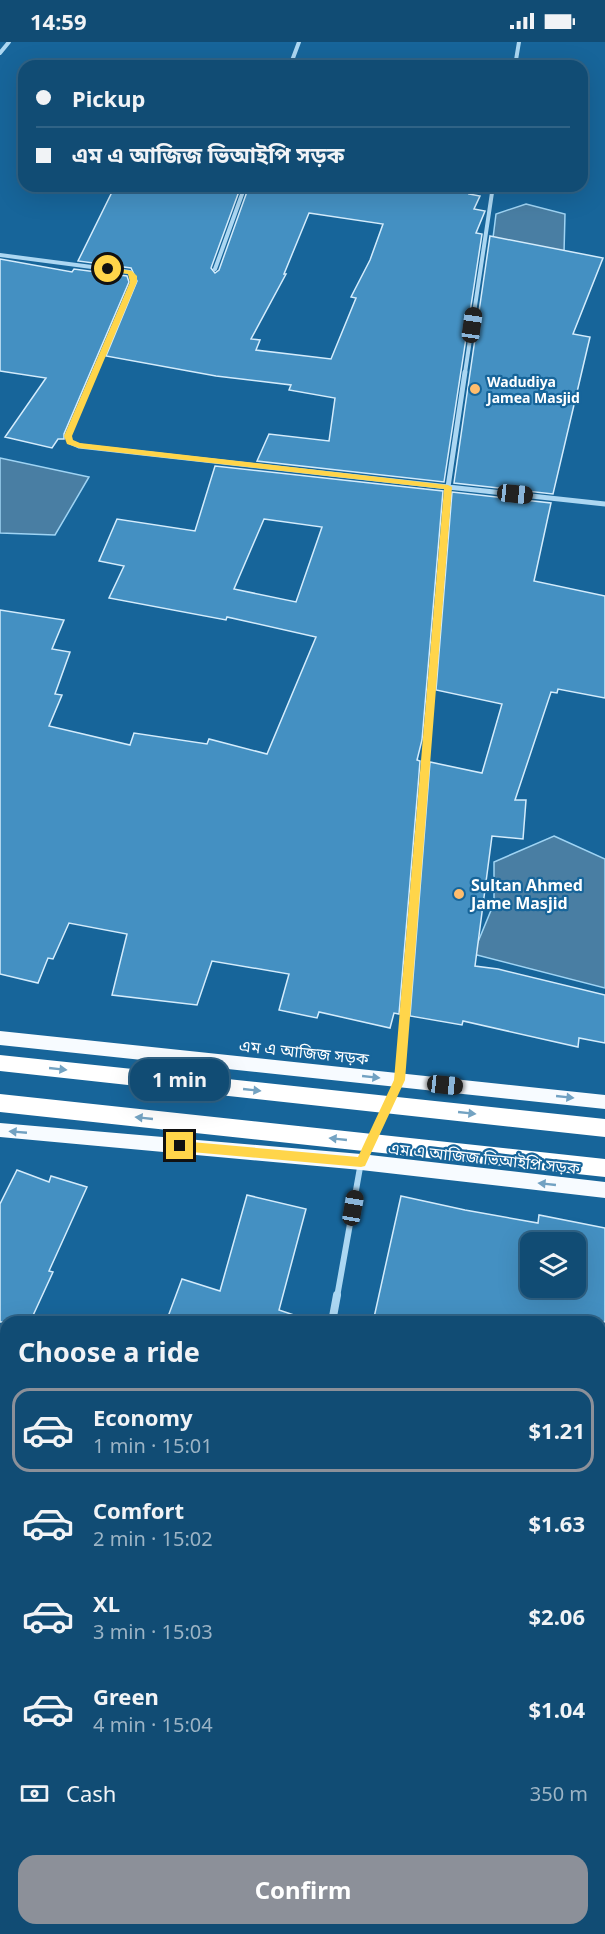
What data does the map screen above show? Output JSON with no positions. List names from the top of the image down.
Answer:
{
  "streets": {
    "main road": ["এম এ আজিজ সড়ক", "এম এ আজিজ ভিআইপি সড়ক"]
  },
  "one_way": ["এম এ আজিজ সড়ক", "এম এ আজিজ ভিআইপি সড়ক"],
  "places": ["Wadudiya Jamea Masjid", "Sultan Ahmed Jame Masjid"],
  "page": {
    "status": "14:59",
    "banner": ["Pickup", "এম এ আজিজ ভিআইপি সড়ক"],
    "bubble": "1 min",
    "heading": "Choose a ride",
    "list": [
      {
        "name": "Economy",
        "note": "1 min · 15:01",
        "value": "$1.21"
      },
      {
        "name": "Comfort",
        "note": "2 min · 15:02",
        "value": "$1.63"
      },
      {
        "name": "XL",
        "note": "3 min · 15:03",
        "value": "$2.06"
      },
      {
        "name": "Green",
        "note": "4 min · 15:04",
        "value": "$1.04"
      }
    ],
    "pay": ["Cash", "350 m"],
    "buttons": "Confirm"
  }
}
